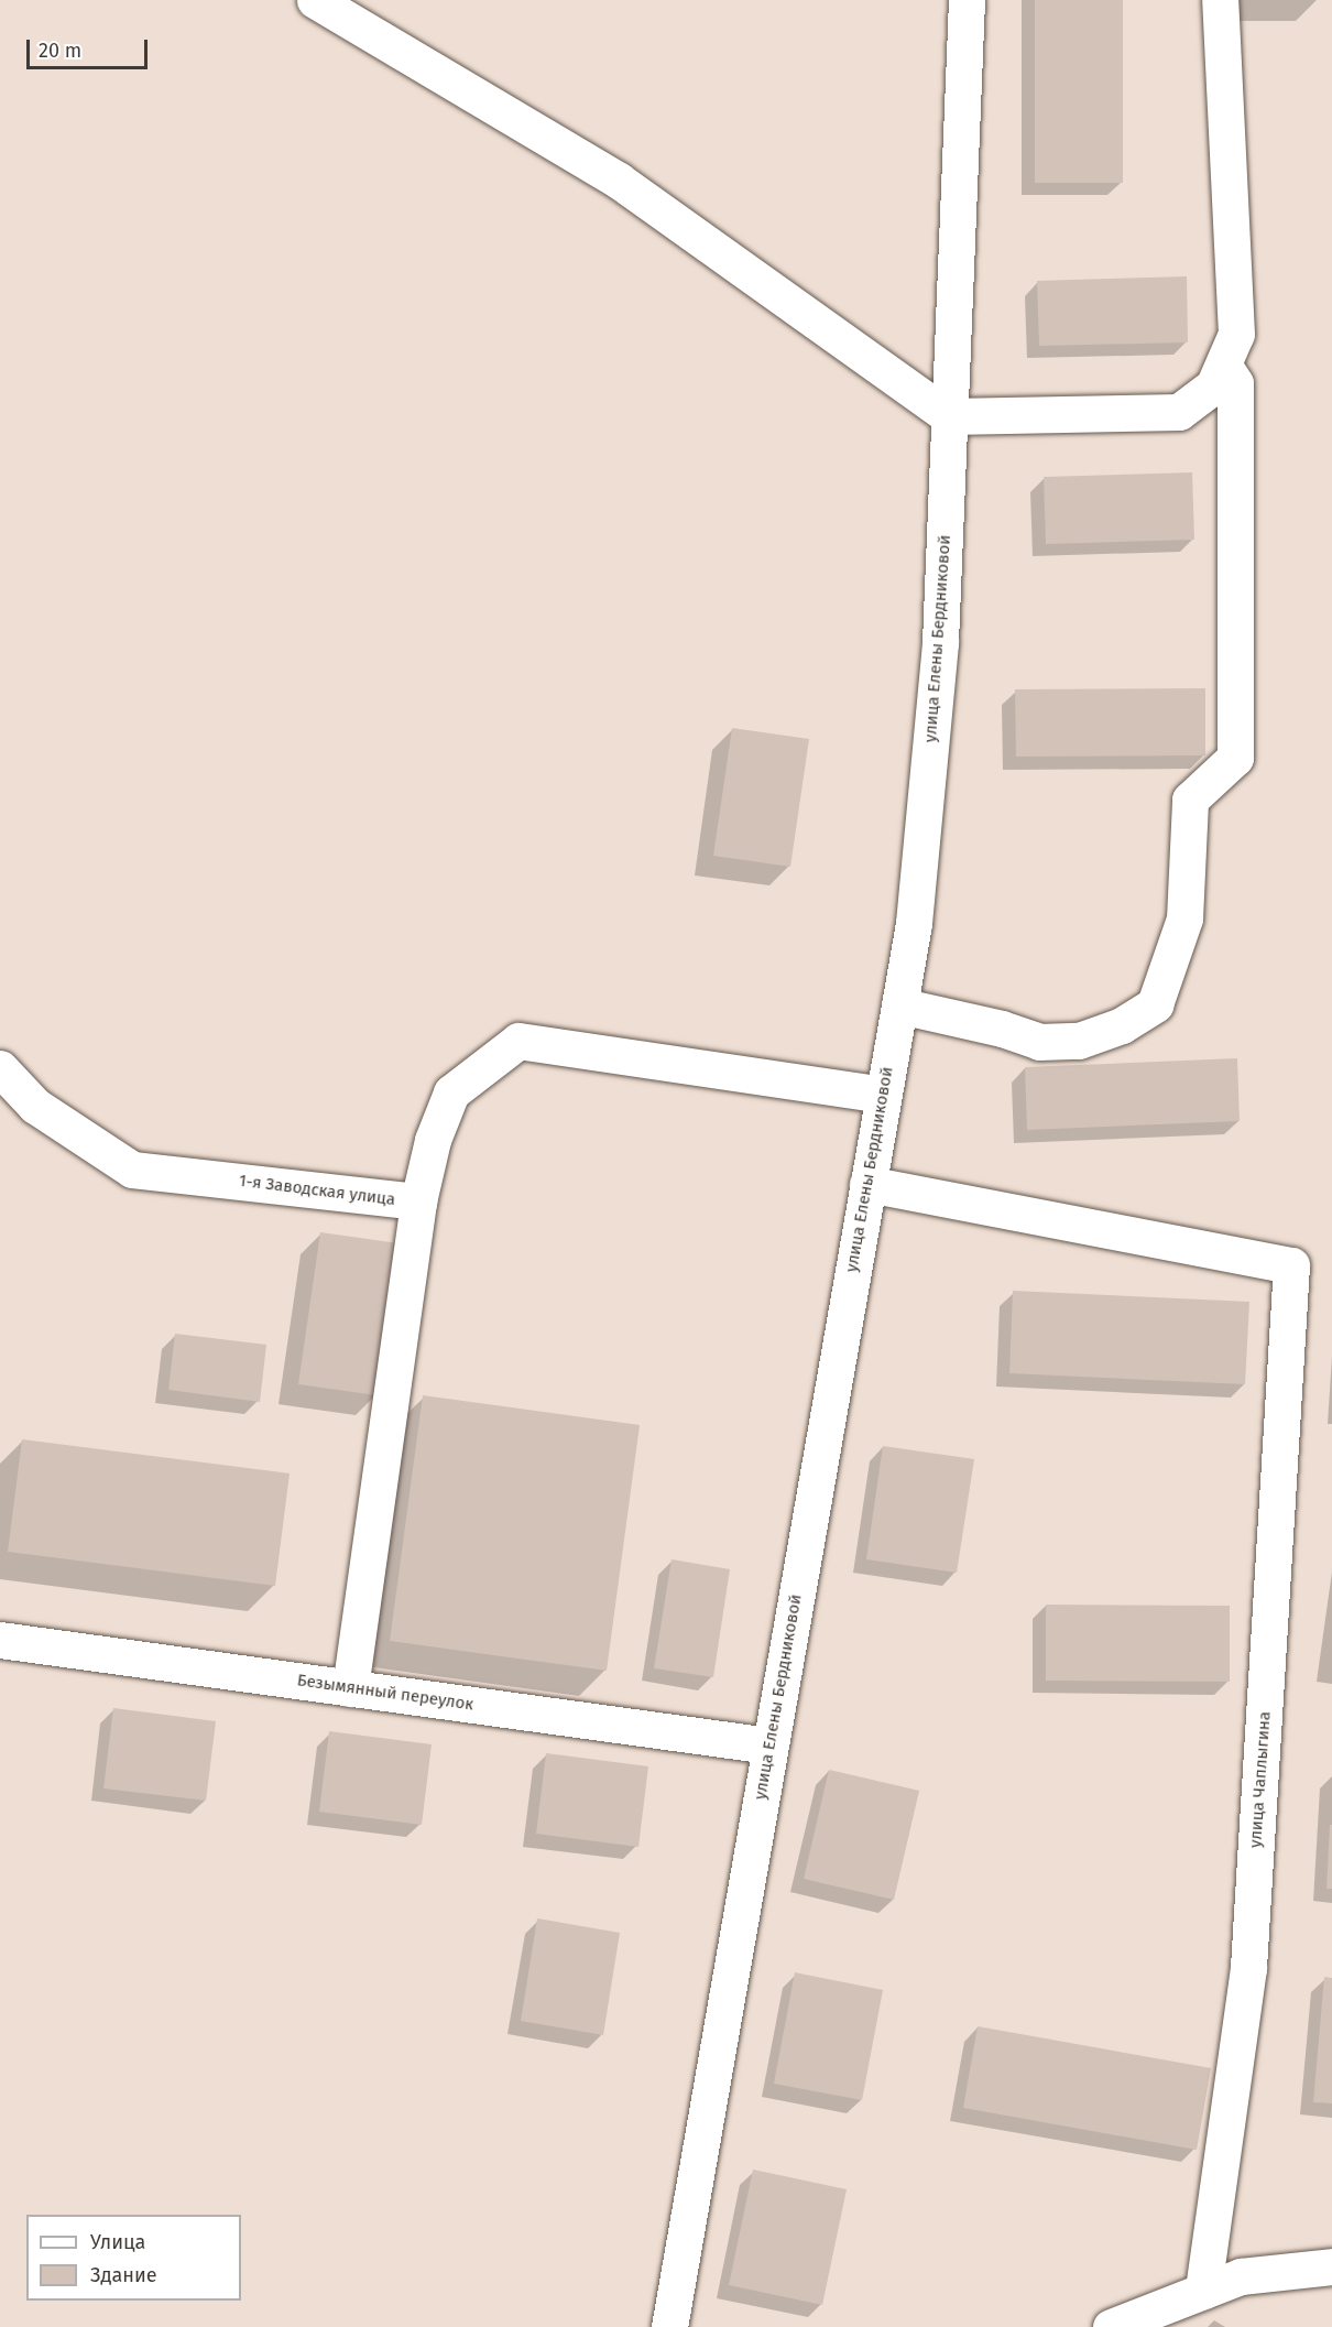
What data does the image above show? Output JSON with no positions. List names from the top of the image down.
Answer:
{
  "streets": {
    "street": [
      "улица Елены Бердниковой",
      "1-я Заводская улица",
      "Безымянный переулок",
      "улица Чаплыгина"
    ]
  },
  "crossings": [
    ["улица Елены Бердниковой", "1-я Заводская улица"],
    ["улица Елены Бердниковой", "Безымянный переулок"],
    ["улица Елены Бердниковой", "улица Чаплыгина"]
  ],
  "legend": ["Улица", "Здание"],
  "scale_bar": "20 m"
}
